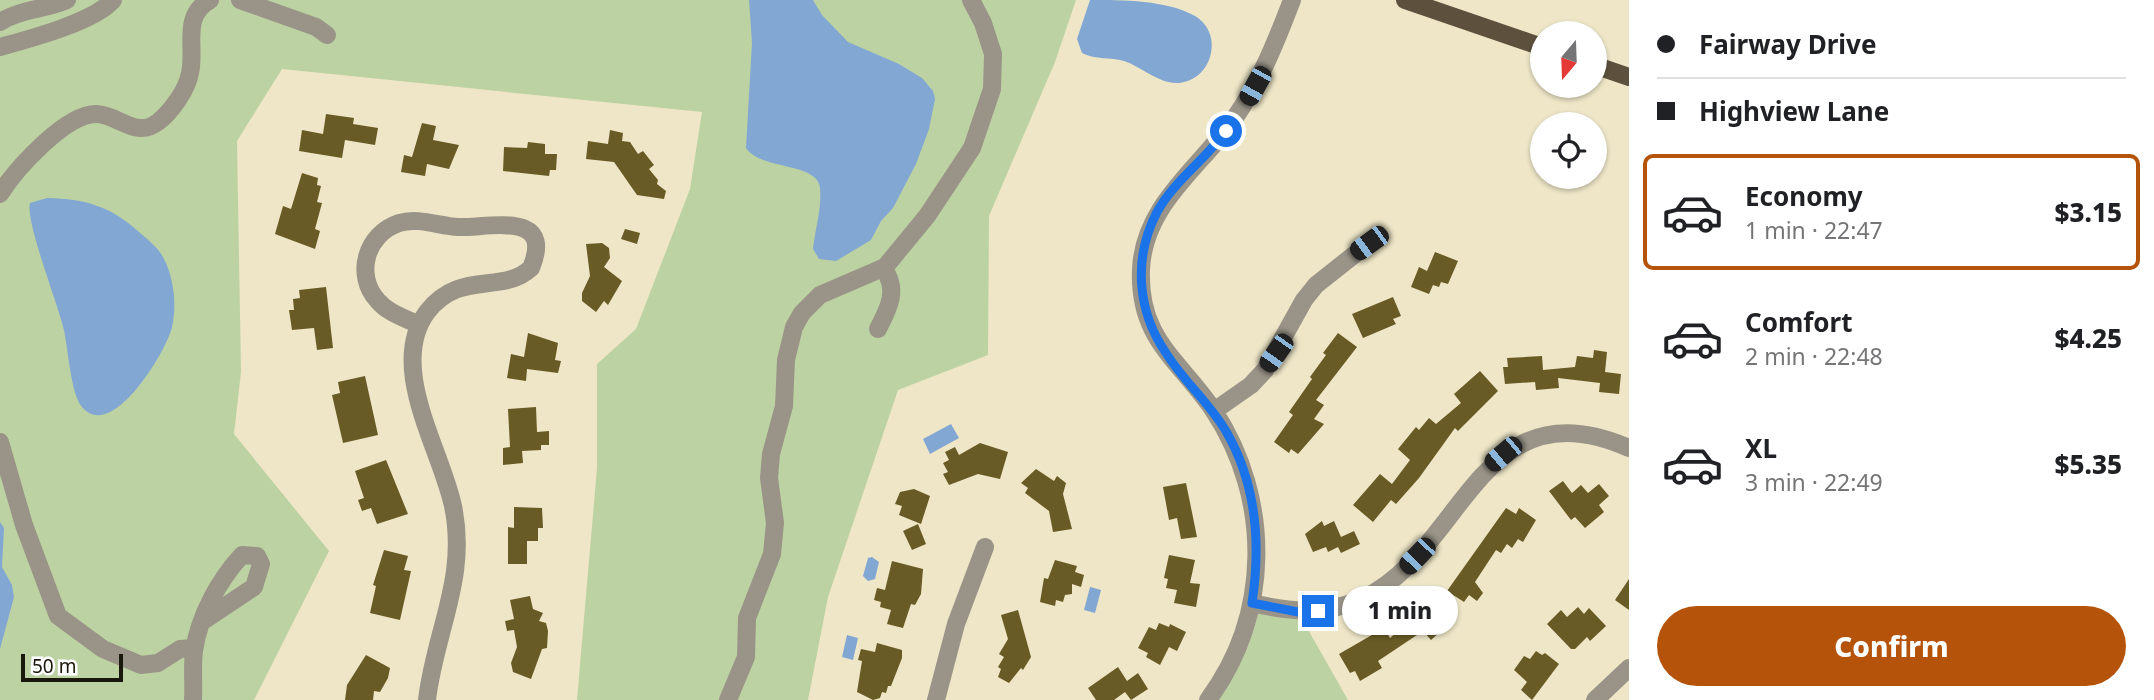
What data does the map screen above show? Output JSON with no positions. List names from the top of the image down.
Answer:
{
  "scale_bar": "50 m",
  "north": "bottom",
  "page": {
    "banner": ["Fairway Drive", "Highview Lane"],
    "list": [
      {
        "name": "Economy",
        "note": "1 min · 22:47",
        "value": "$3.15"
      },
      {
        "name": "Comfort",
        "note": "2 min · 22:48",
        "value": "$4.25"
      },
      {
        "name": "XL",
        "note": "3 min · 22:49",
        "value": "$5.35"
      }
    ],
    "bubble": "1 min",
    "buttons": "Confirm",
    "scale": "50 m"
  }
}
